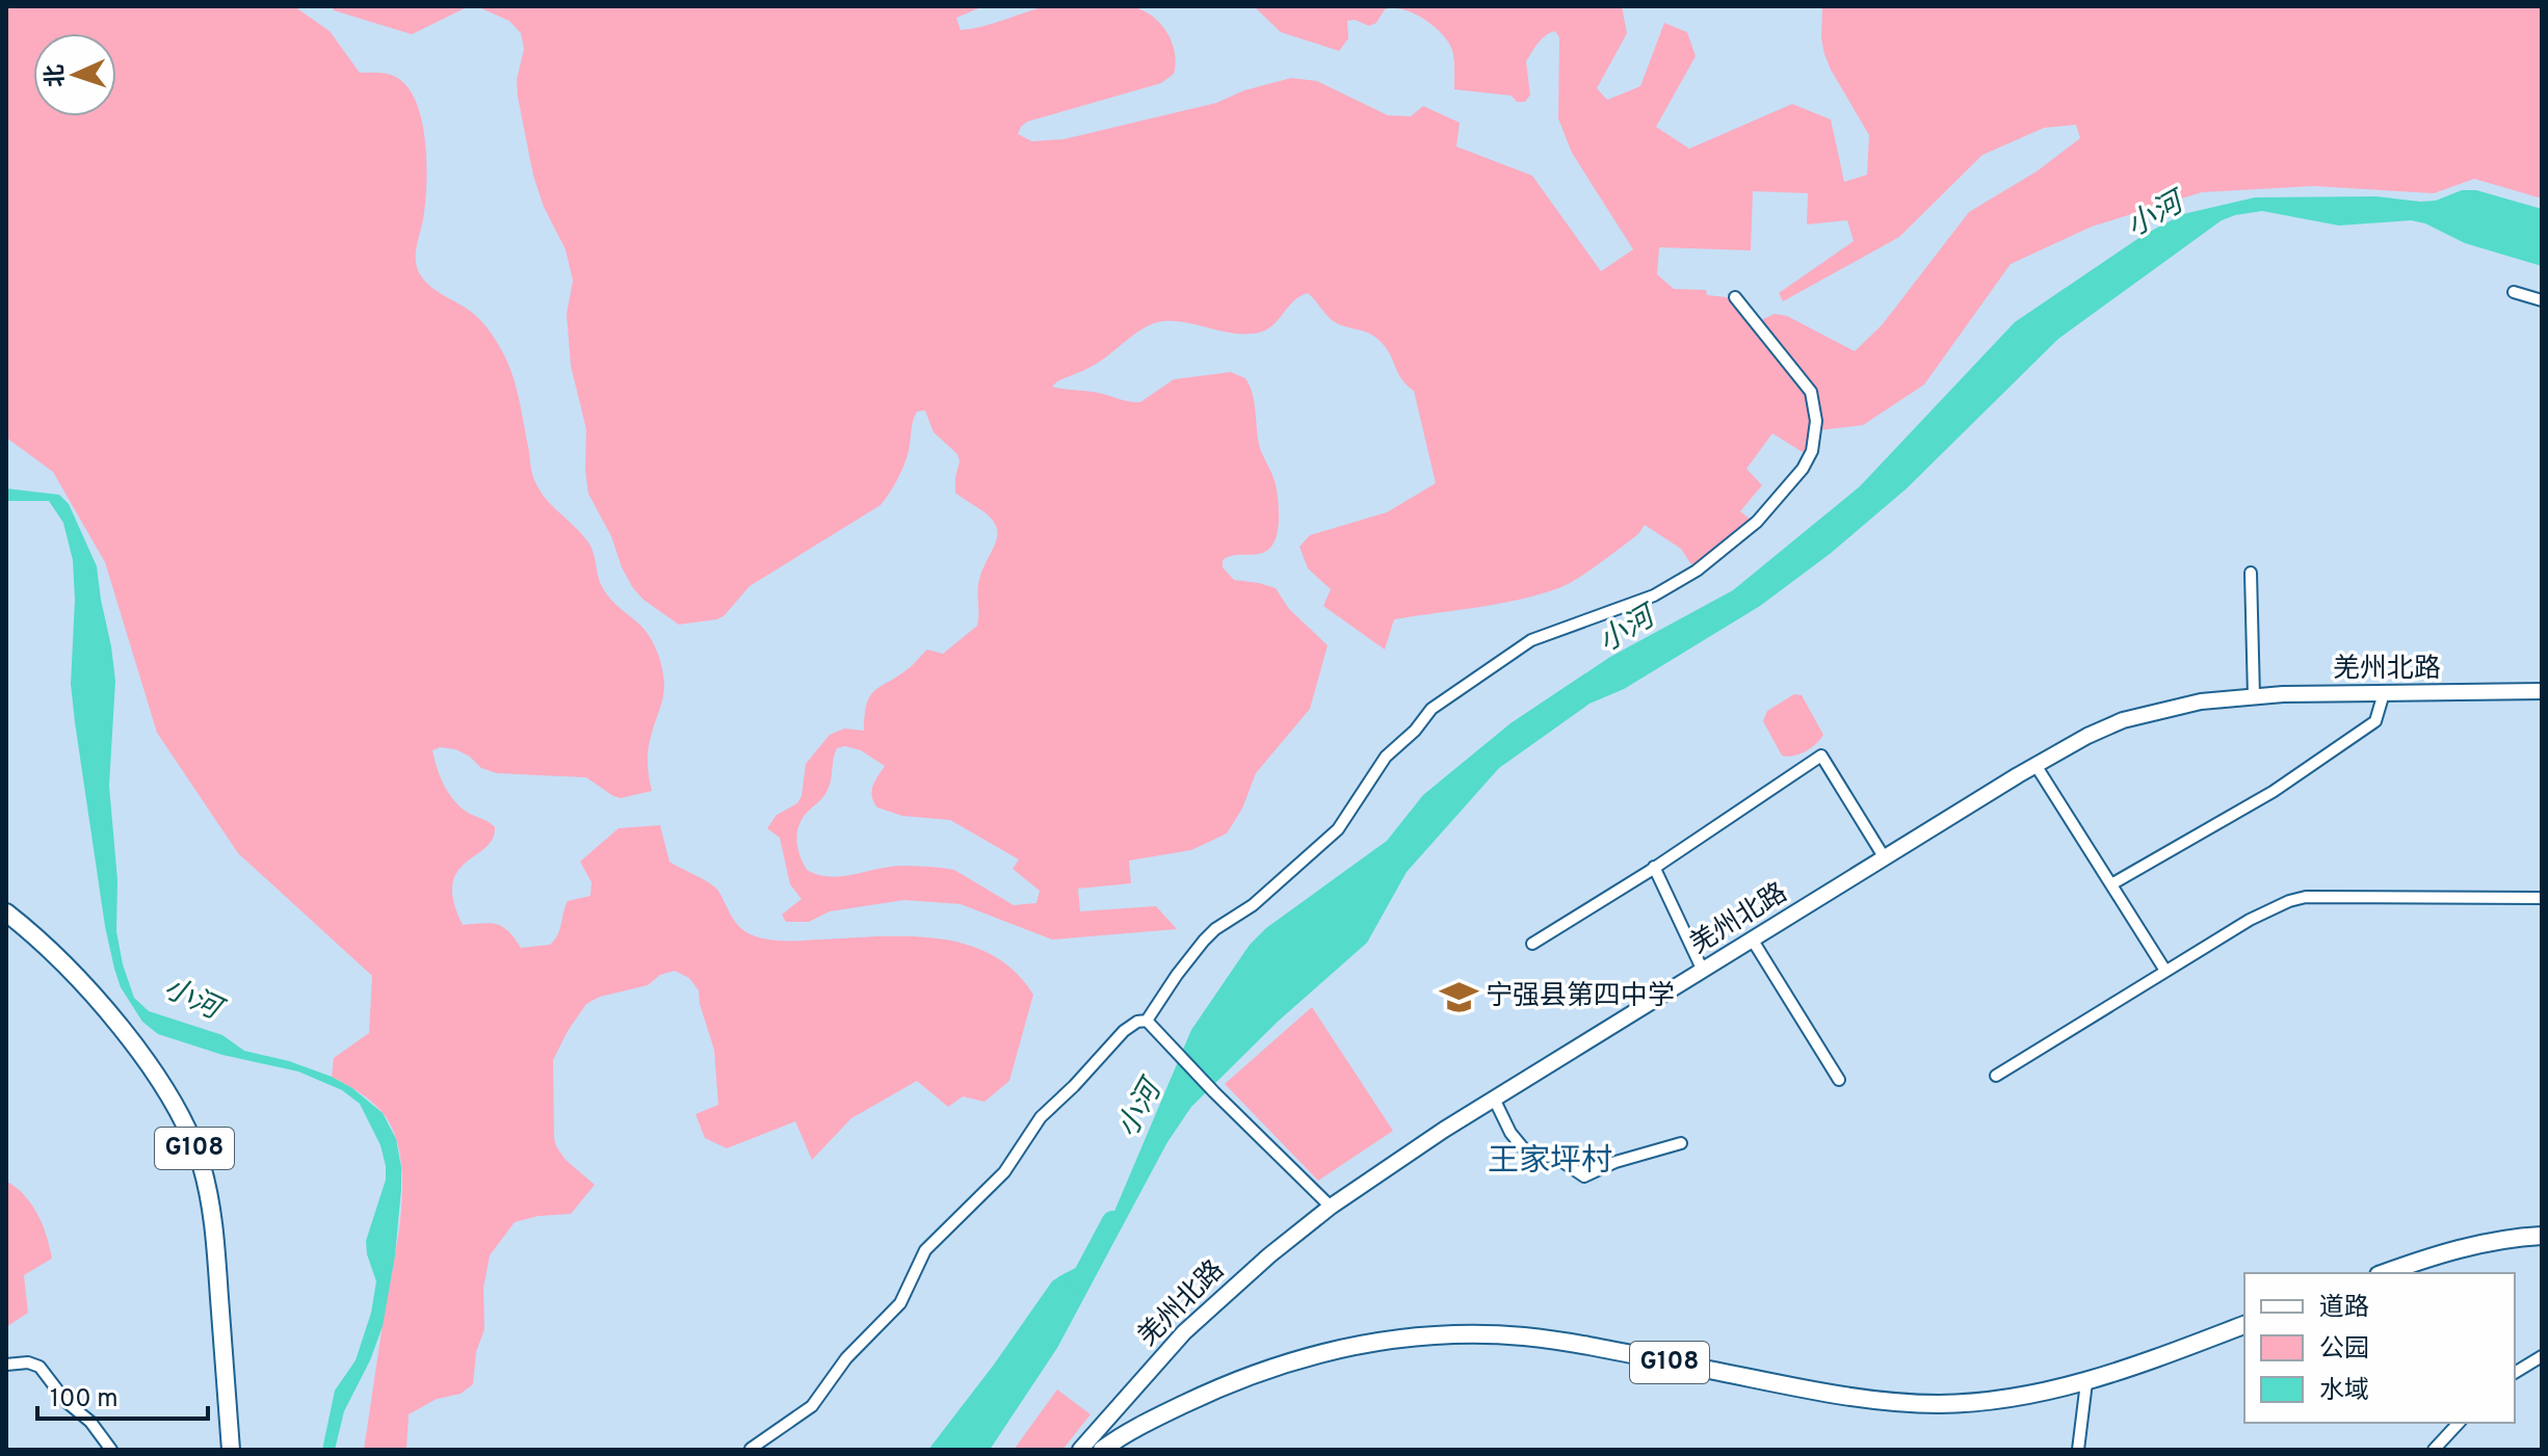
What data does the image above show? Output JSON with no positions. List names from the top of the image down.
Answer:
{
  "streets": {
    "highway": ["G108"],
    "main road": ["羌州北路"]
  },
  "districts": ["王家坪村"],
  "water": ["小河"],
  "places": {
    "school or university": ["宁强县第四中学"]
  },
  "legend": ["道路", "公园", "水域"],
  "scale_bar": "100 m",
  "north": "left"
}
